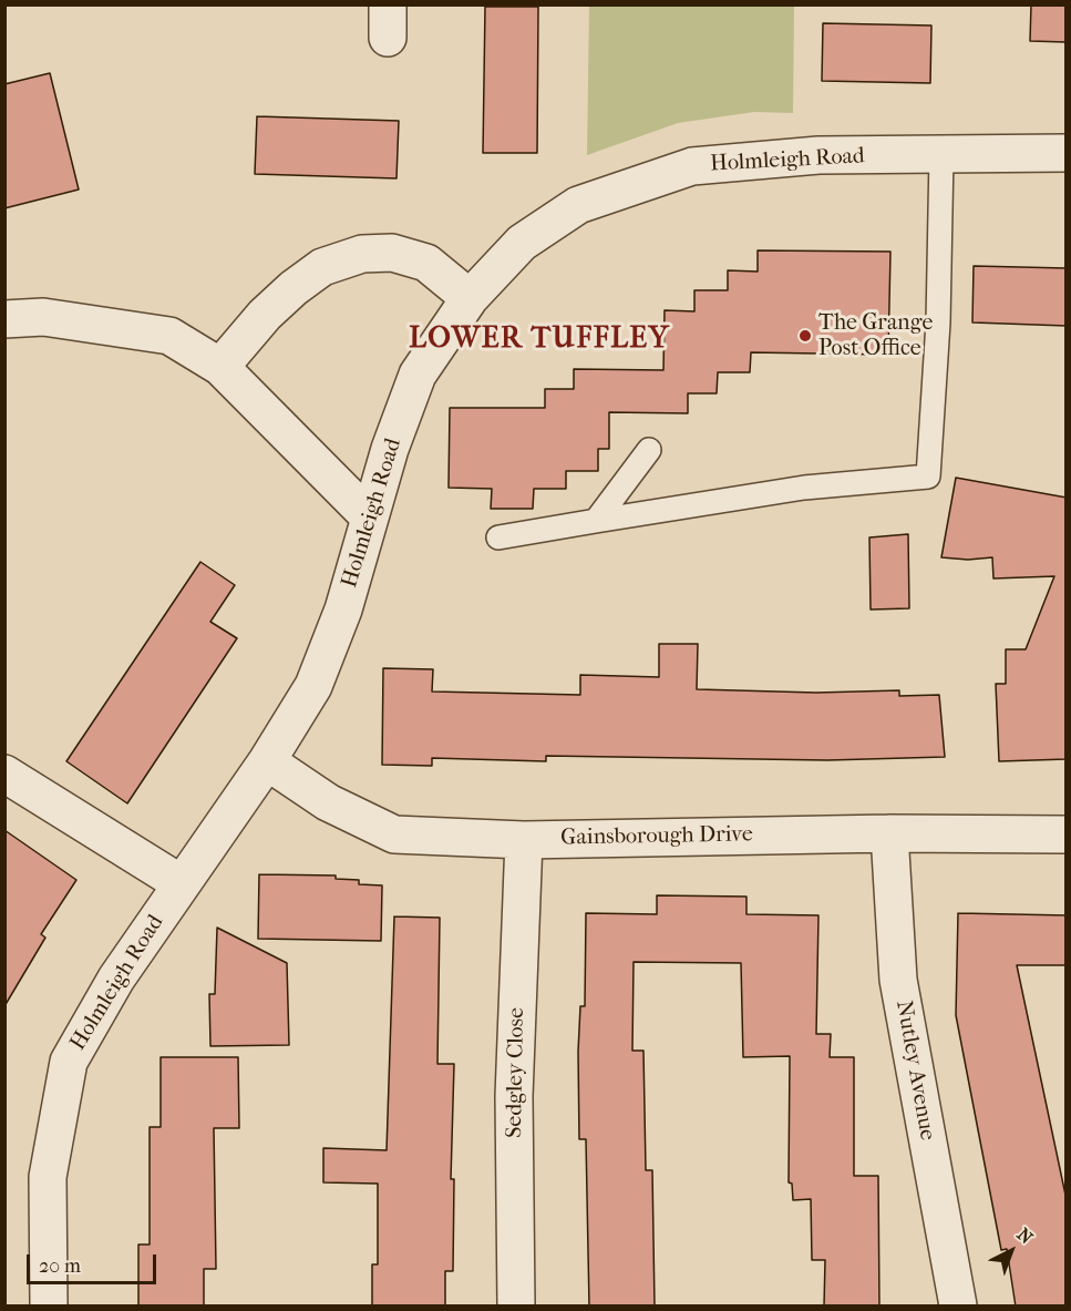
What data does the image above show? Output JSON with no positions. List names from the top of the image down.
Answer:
{
  "streets": {
    "street": [
      "Holmleigh Road",
      "Gainsborough Drive",
      "Nutley Avenue",
      "Sedgley Close"
    ]
  },
  "crossings": [
    ["Holmleigh Road", "Gainsborough Drive"],
    ["Gainsborough Drive", "Nutley Avenue"],
    ["Gainsborough Drive", "Sedgley Close"]
  ],
  "districts": ["LOWER TUFFLEY"],
  "places": ["The Grange Post Office"],
  "scale_bar": "20 m",
  "north": "top right"
}
